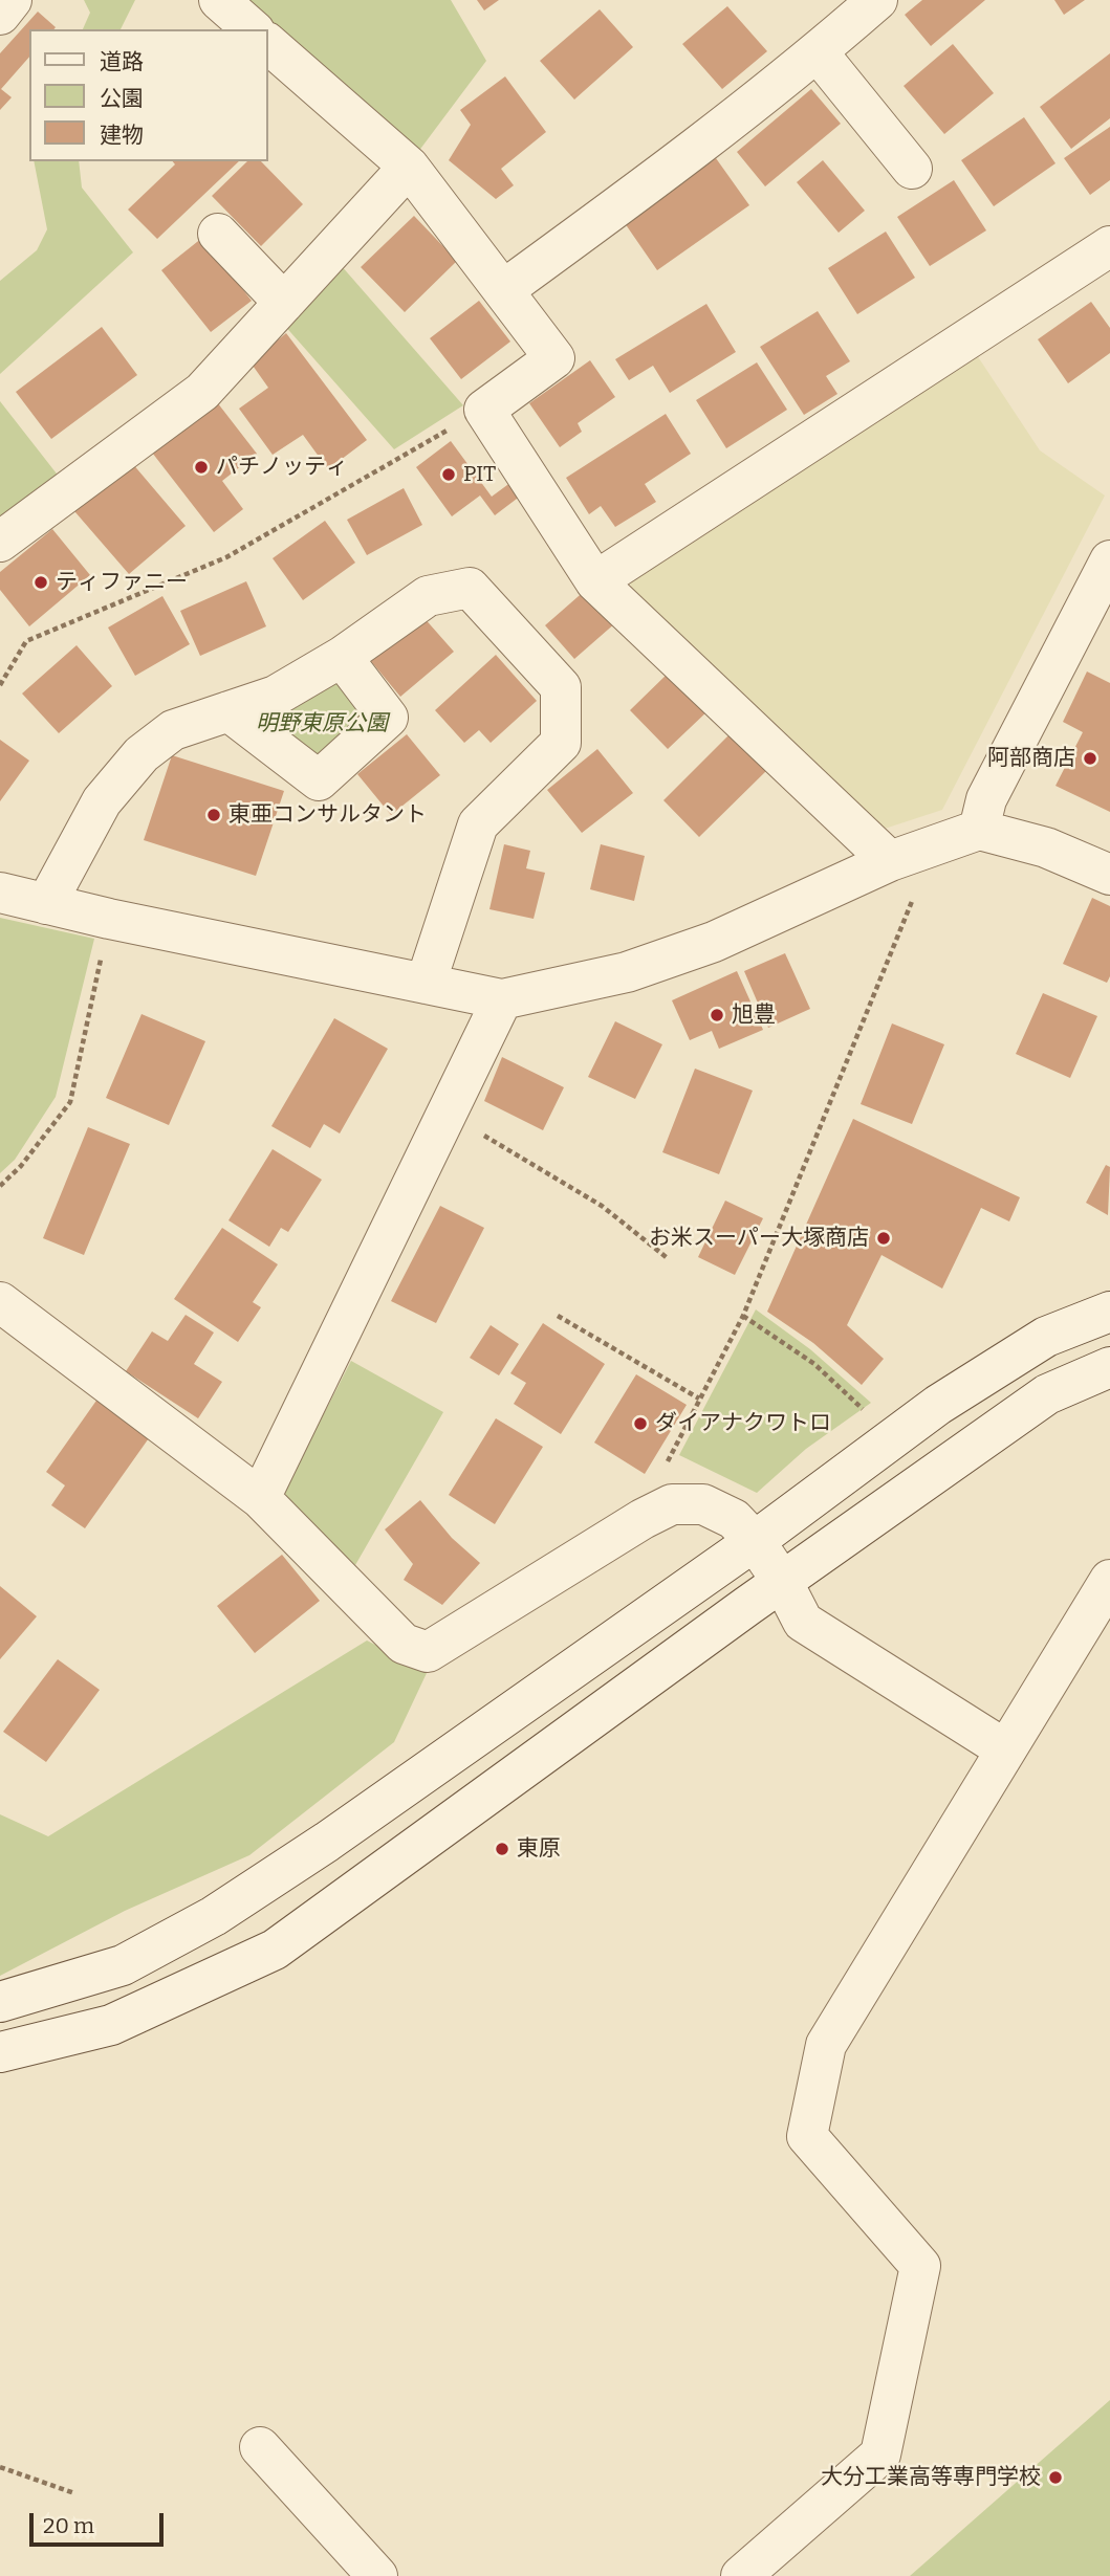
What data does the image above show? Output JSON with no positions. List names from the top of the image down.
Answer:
{
  "parks": ["明野東原公園"],
  "places": [
    "パチノッティ",
    "PIT",
    "ティファニー",
    "阿部商店",
    "東亜コンサルタント",
    "旭豊",
    "お米スーパー大塚商店",
    "ダイアナクワトロ",
    "東原",
    "大分工業高等専門学校"
  ],
  "legend": ["道路", "公園", "建物"],
  "scale_bar": "20 m"
}
